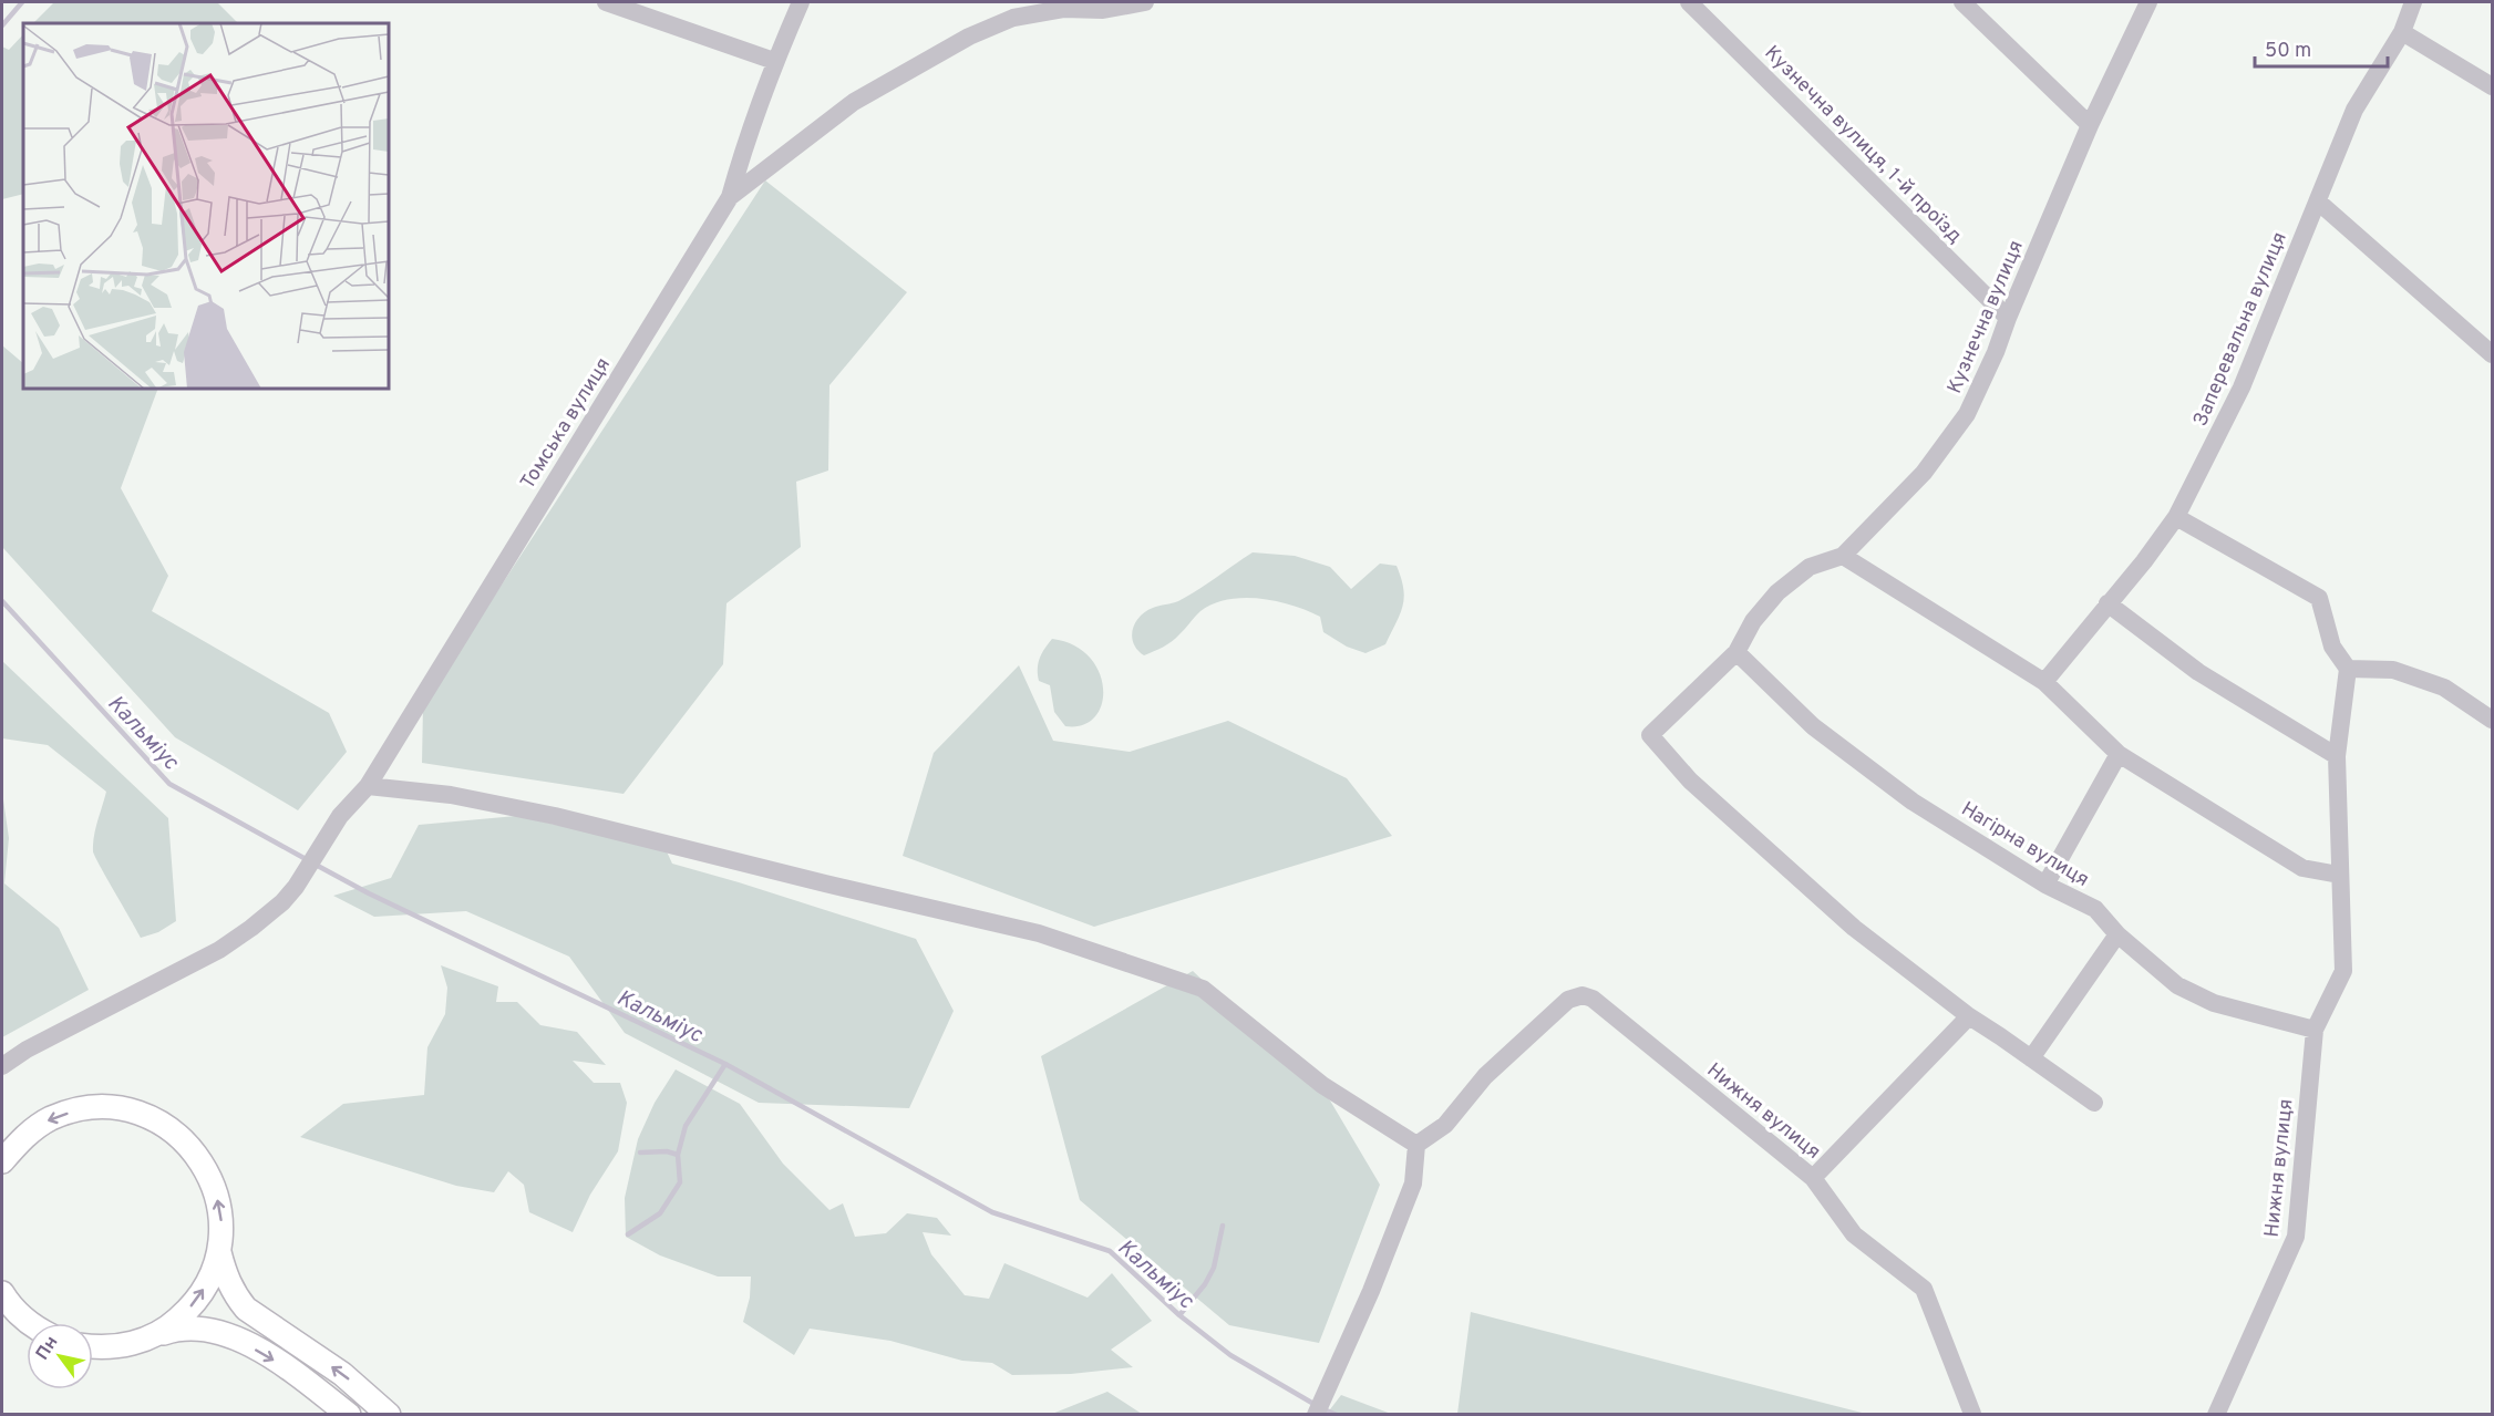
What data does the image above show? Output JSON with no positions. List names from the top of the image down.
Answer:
{
  "streets": {
    "street": [
      "Кузнечна вулиця, 1-й проїзд",
      "Кузнечна вулиця",
      "Заперевальна вулиця",
      "Томська вулиця",
      "Нагірна вулиця",
      "Нижня вулиця"
    ]
  },
  "crossings": [
    ["Кузнечна вулиця, 1-й проїзд", "Кузнечна вулиця"],
    ["Кузнечна вулиця", "Нагірна вулиця"],
    ["Нагірна вулиця", "Нижня вулиця"]
  ],
  "water": ["Кальміус"],
  "scale_bar": "50 m",
  "north": "top left"
}
